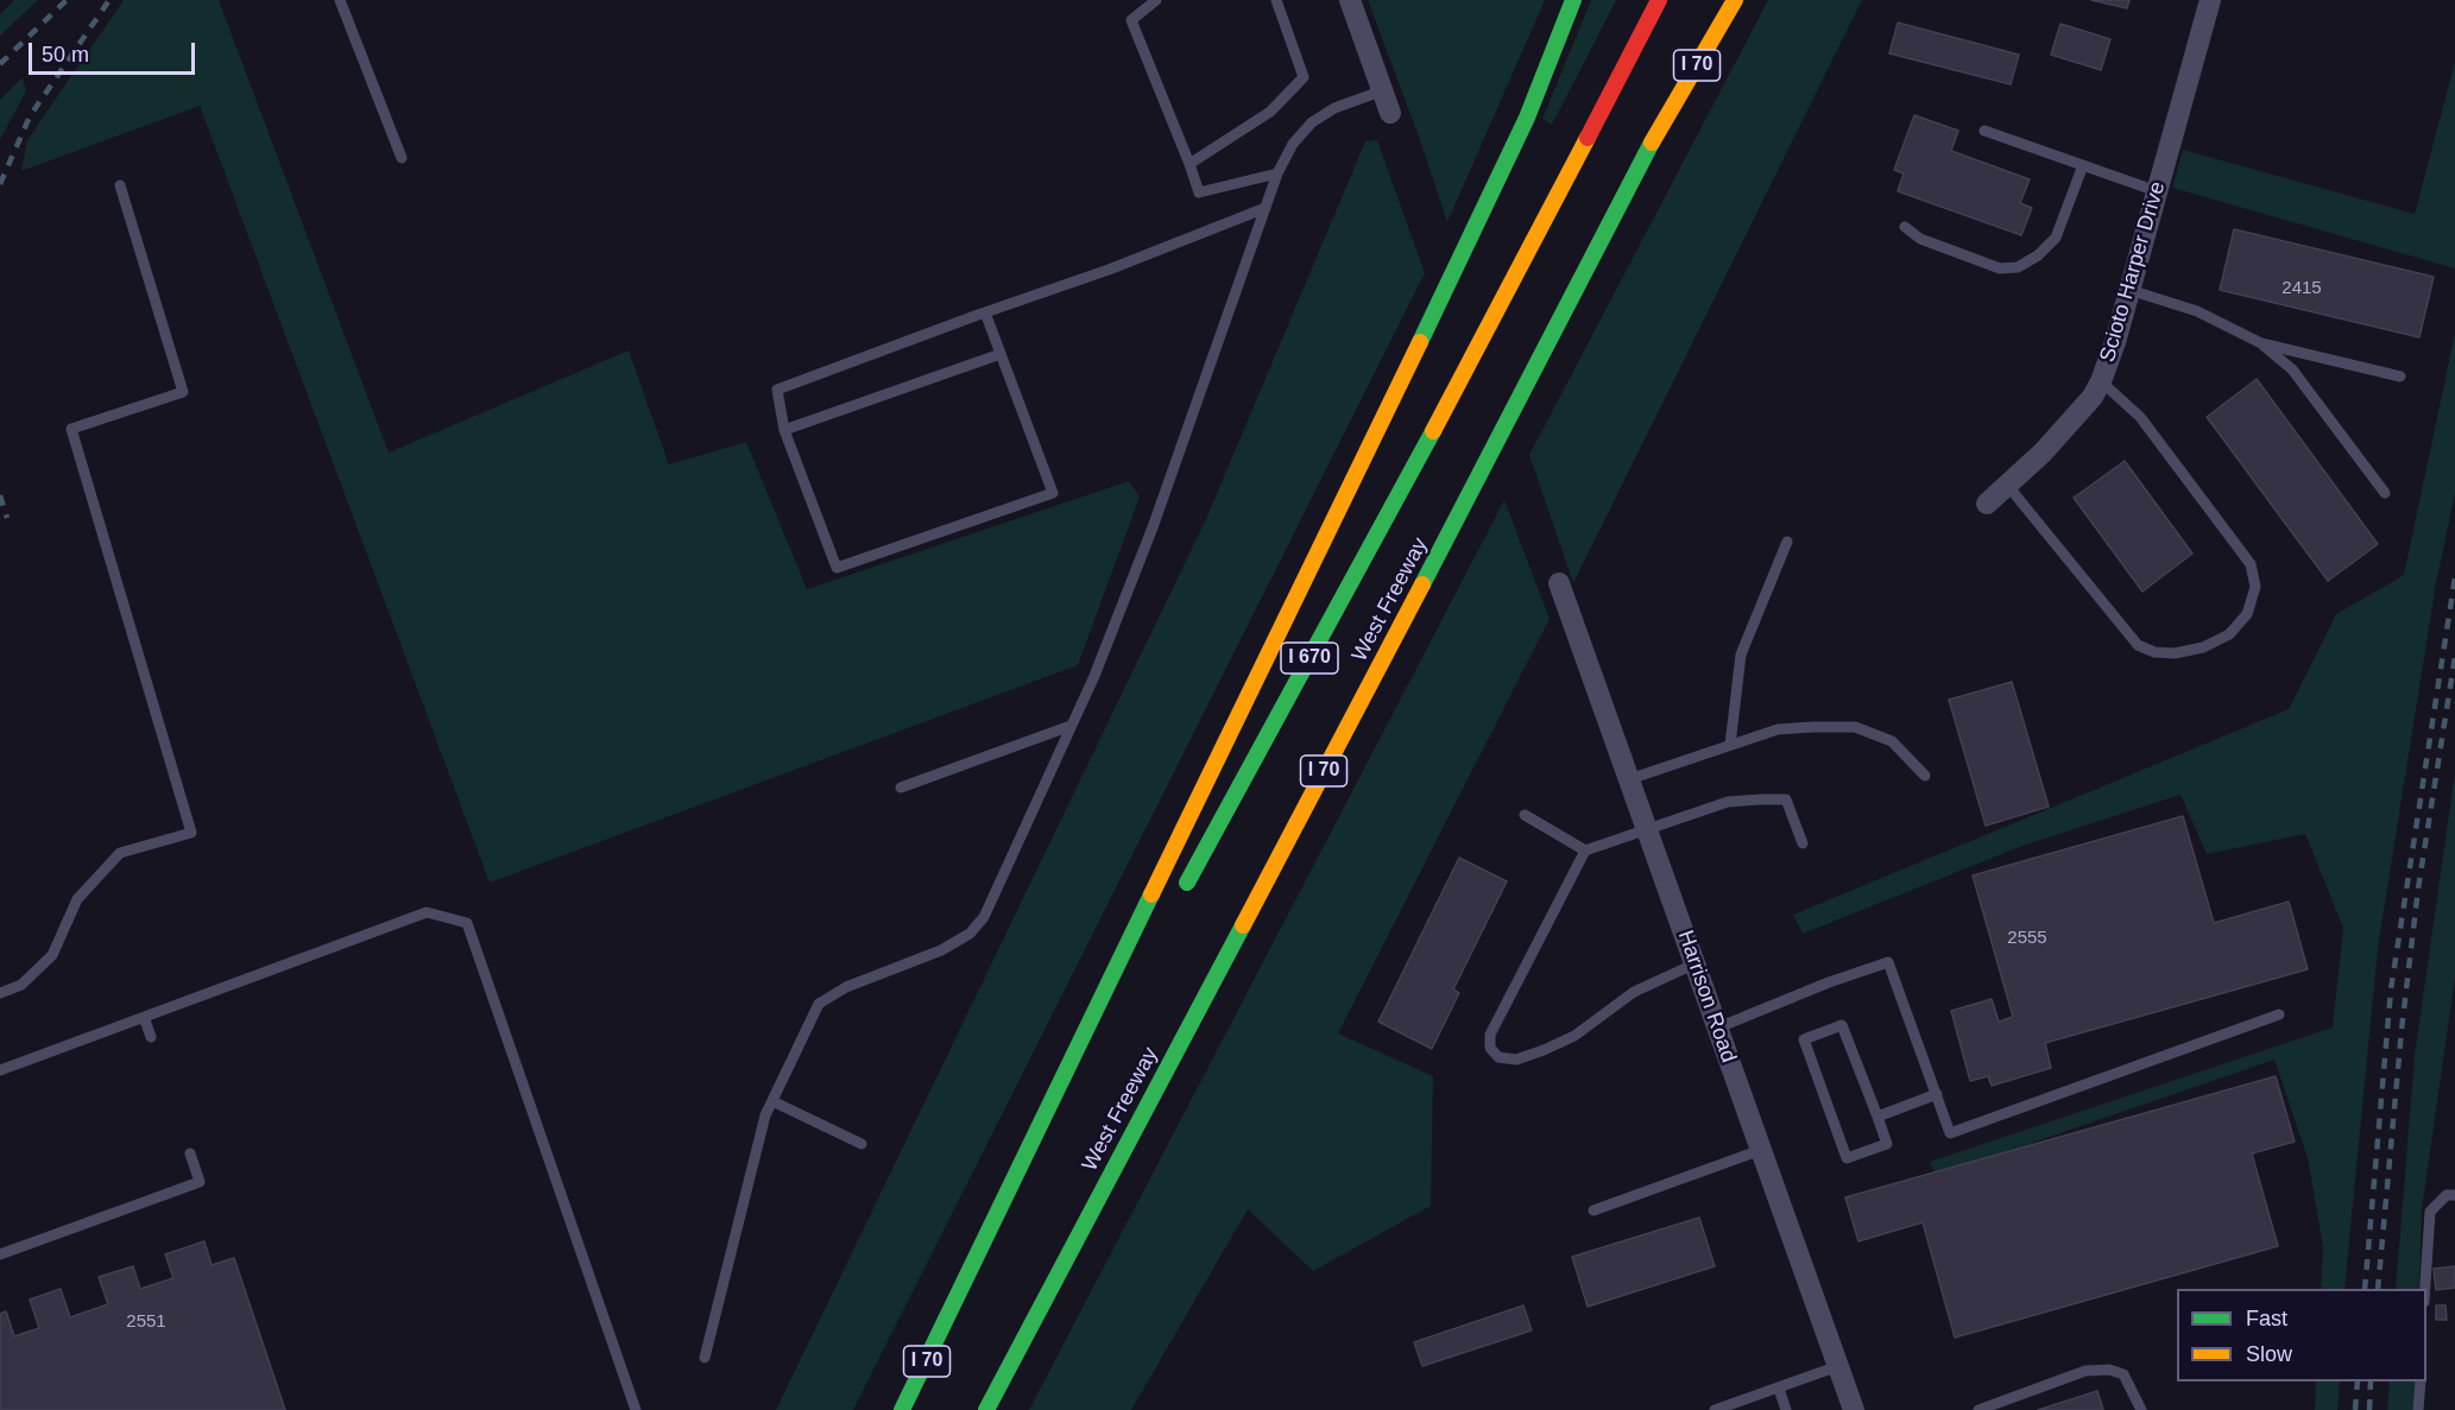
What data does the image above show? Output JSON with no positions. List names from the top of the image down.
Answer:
{
  "streets": {
    "highway": ["I 70", "West Freeway", "I 670"],
    "street": ["Scioto Harper Drive", "Harrison Road"]
  },
  "house_numbers": ["2415", "2555", "2551"],
  "legend": ["Fast", "Slow"],
  "scale_bar": "50 m"
}
